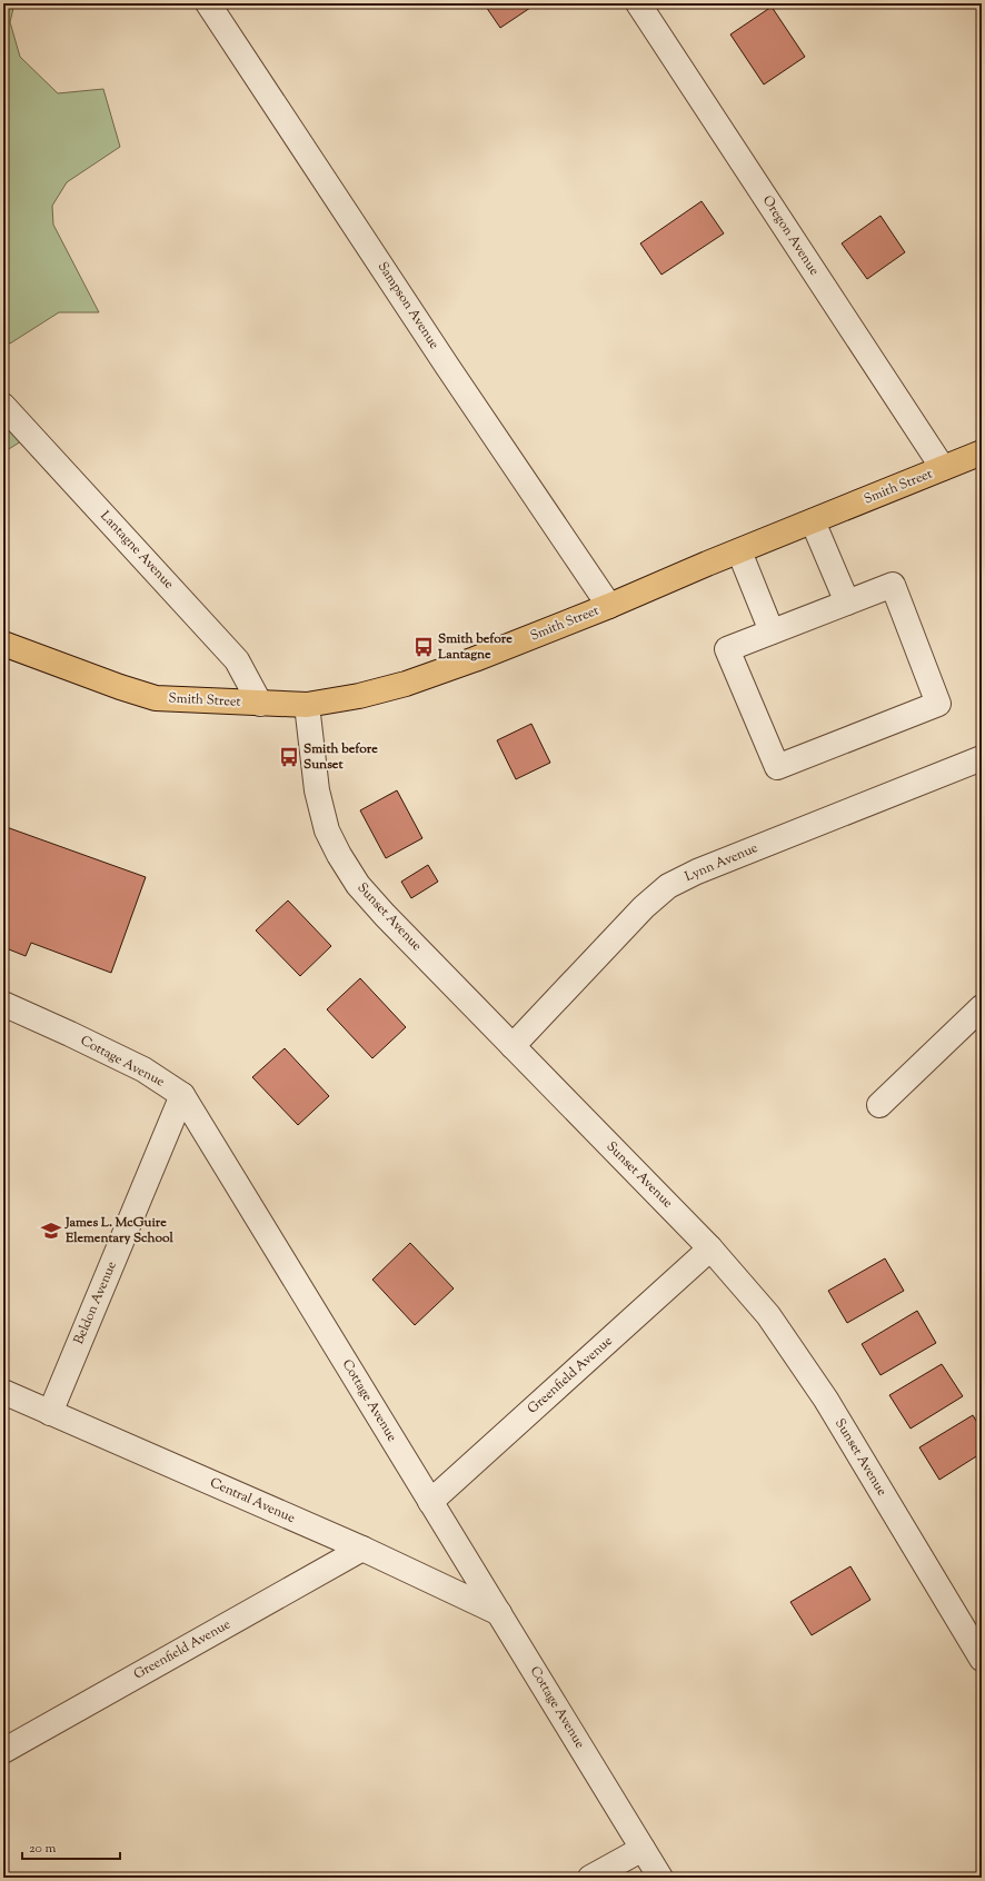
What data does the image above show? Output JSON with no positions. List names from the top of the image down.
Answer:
{
  "streets": {
    "main road": ["Smith Street"],
    "street": [
      "Oregon Avenue",
      "Sampson Avenue",
      "Lantagne Avenue",
      "Lynn Avenue",
      "Sunset Avenue",
      "Cottage Avenue",
      "Beldon Avenue",
      "Greenfield Avenue",
      "Central Avenue"
    ]
  },
  "crossings": [
    ["Oregon Avenue", "Smith Street"],
    ["Sampson Avenue", "Smith Street"],
    ["Smith Street", "Lantagne Avenue"],
    ["Smith Street", "Sunset Avenue"],
    ["Lynn Avenue", "Sunset Avenue"],
    ["Sunset Avenue", "Greenfield Avenue"],
    ["Cottage Avenue", "Beldon Avenue"],
    ["Cottage Avenue", "Greenfield Avenue"],
    ["Cottage Avenue", "Central Avenue"],
    ["Beldon Avenue", "Central Avenue"],
    ["Greenfield Avenue", "Central Avenue"]
  ],
  "places": {
    "bus stop": ["Smith before Lantagne", "Smith before Sunset"],
    "school or university": ["James L. McGuire Elementary School"]
  },
  "scale_bar": "20 m"
}
